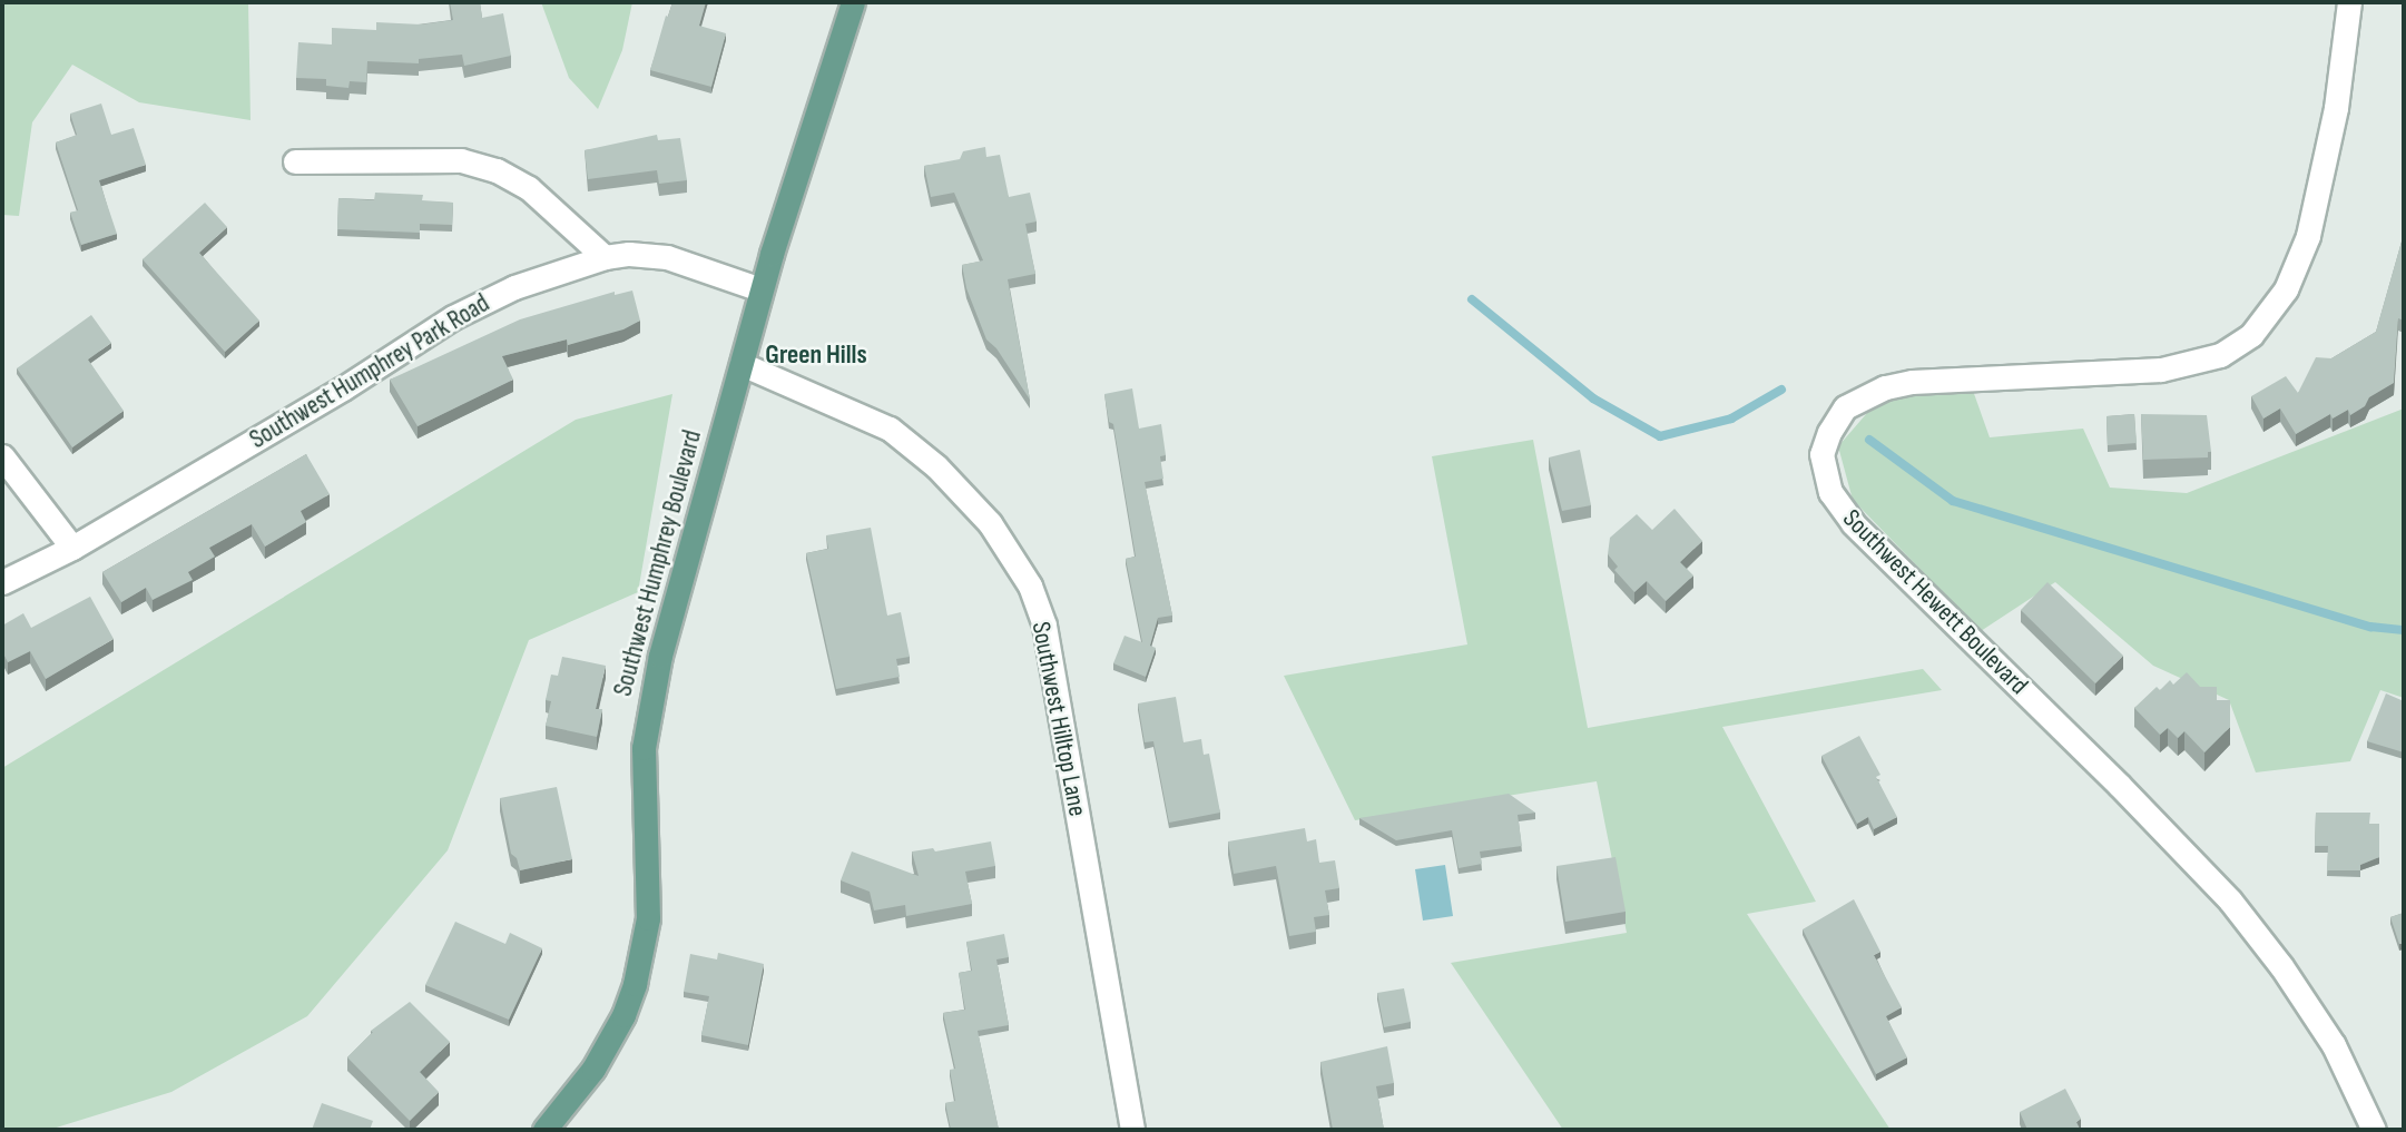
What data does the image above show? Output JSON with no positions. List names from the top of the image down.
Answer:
{
  "streets": {
    "main road": ["Southwest Humphrey Boulevard"],
    "street": ["Southwest Humphrey Park Road", "Southwest Hewett Boulevard", "Southwest Hilltop Lane"]
  },
  "crossings": [
    ["Southwest Humphrey Park Road", "Southwest Humphrey Boulevard"],
    ["Southwest Humphrey Boulevard", "Southwest Hilltop Lane"]
  ],
  "districts": ["Green Hills"]
}
